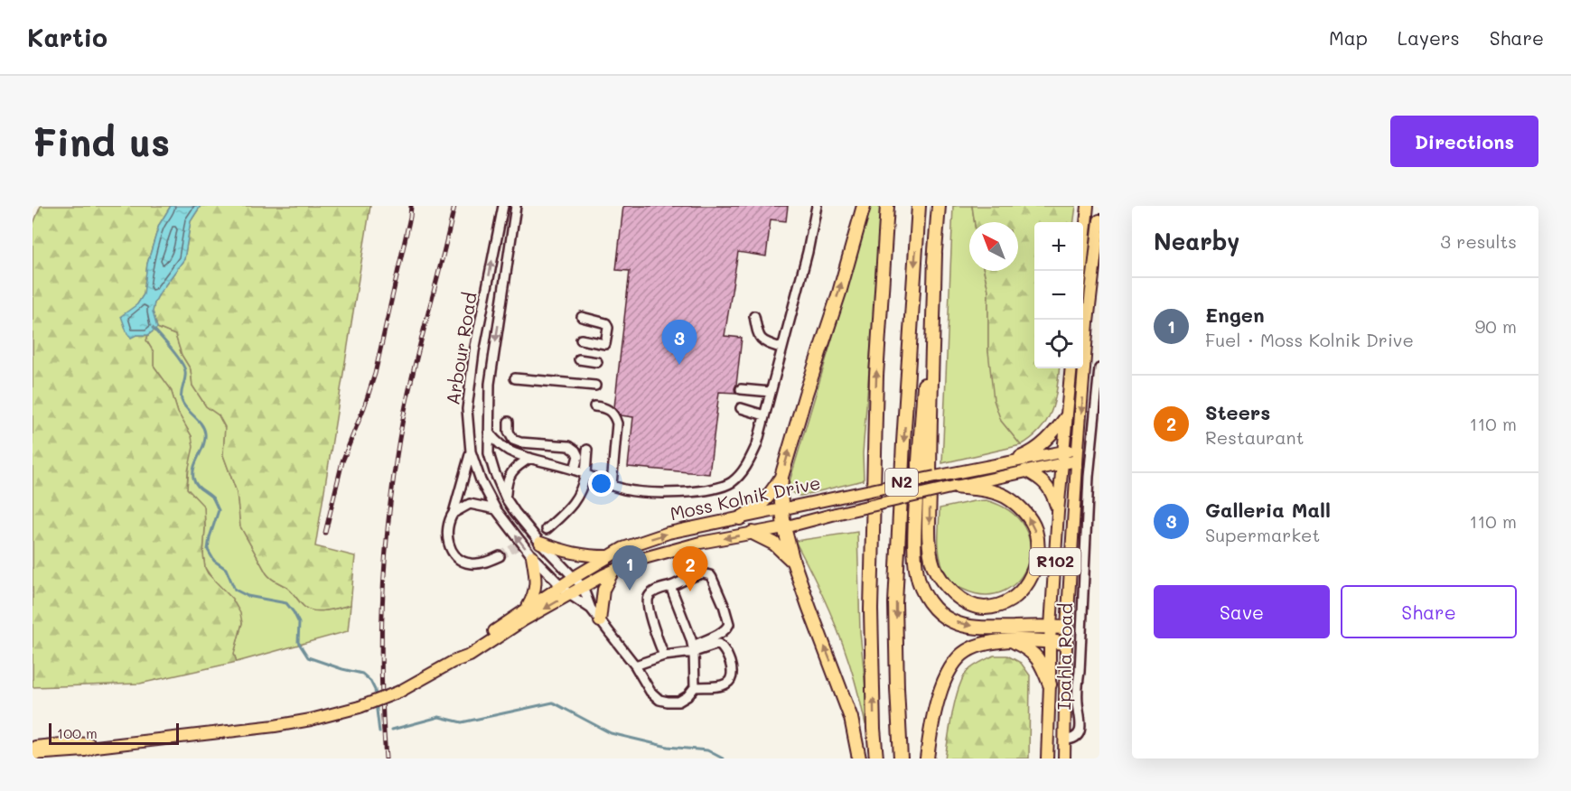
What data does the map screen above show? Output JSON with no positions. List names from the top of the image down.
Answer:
{
  "streets": {
    "highway": ["N2"],
    "main road": ["Moss Kolnik Drive", "R102"],
    "street": ["Arbour Road", "Ipahla Road"]
  },
  "crossings": [
    ["Arbour Road", "Moss Kolnik Drive"],
    ["Moss Kolnik Drive", "R102"],
    ["R102", "Ipahla Road"]
  ],
  "scale_bar": "100 m",
  "north": "top left",
  "page": {
    "header": "Kartio",
    "nav": ["Map", "Layers", "Share"],
    "buttons": [
      "Directions",
      ["Save", "Share"]
    ],
    "title": "Find us",
    "heading": ["Nearby", "3 results"],
    "map_buttons": ["+", "−"],
    "list": [
      {
        "mark": "1",
        "name": "Engen",
        "note": "Fuel · Moss Kolnik Drive",
        "value": "90 m"
      },
      {
        "mark": "2",
        "name": "Steers",
        "note": "Restaurant",
        "value": "110 m"
      },
      {
        "mark": "3",
        "name": "Galleria Mall",
        "note": "Supermarket",
        "value": "110 m"
      }
    ],
    "pins": ["3", "1", "2"],
    "scale": "100 m"
  }
}
